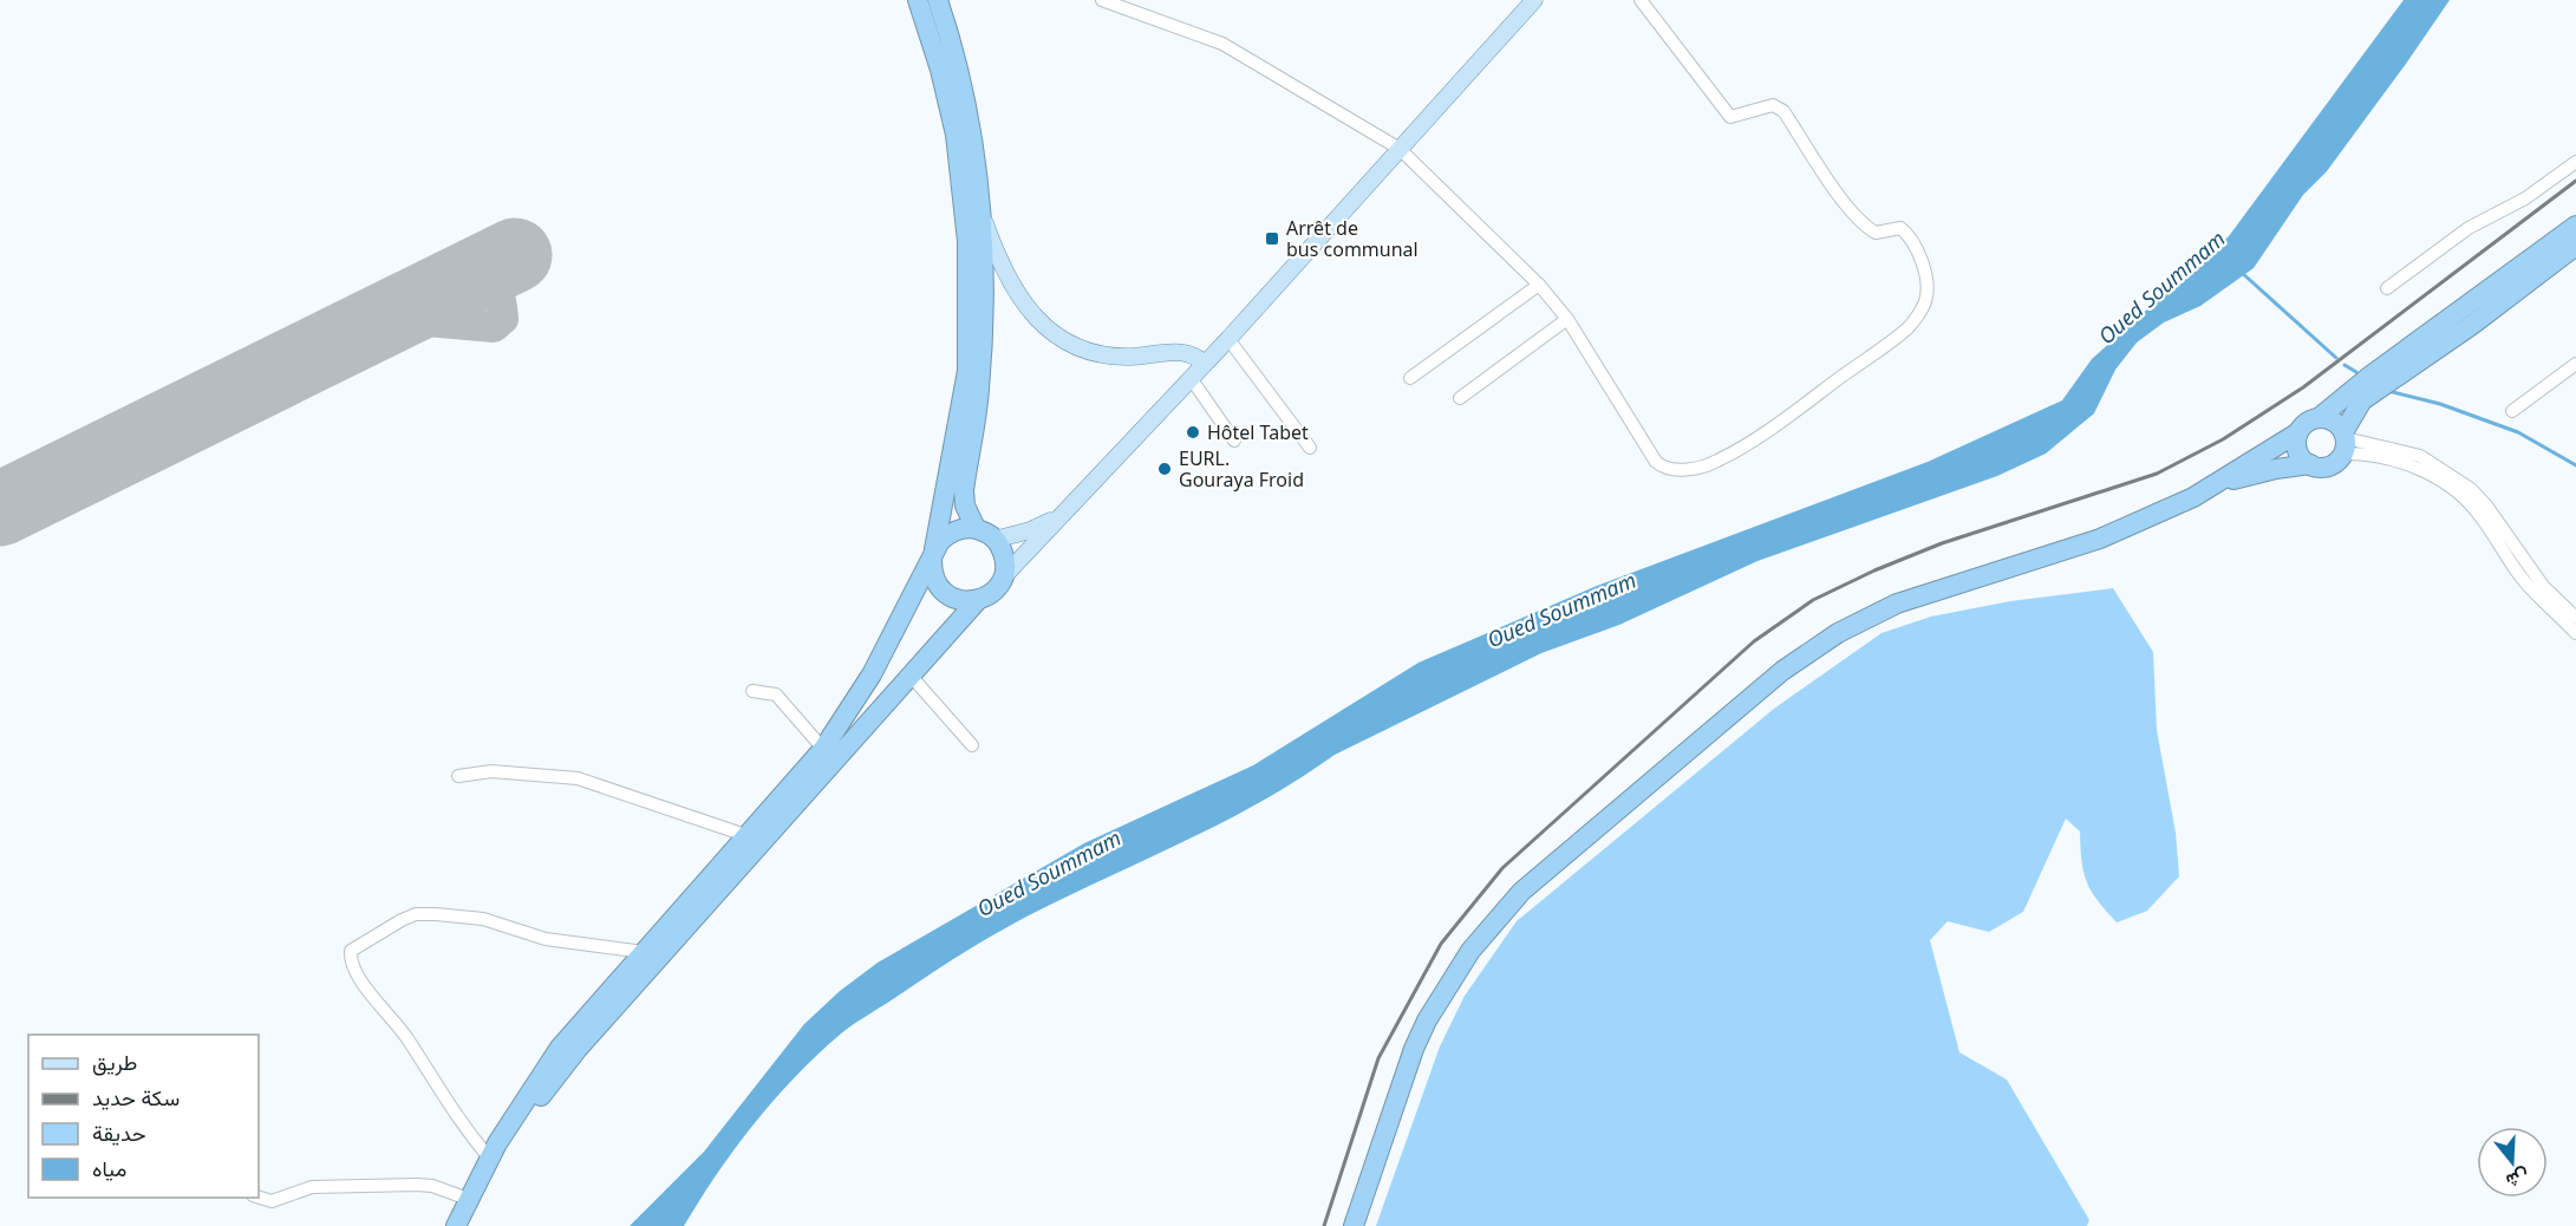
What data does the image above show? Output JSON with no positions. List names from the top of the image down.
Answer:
{
  "water": ["Oued Soummam"],
  "places": {
    "transit": ["Arrêt de bus communal"],
    "other": ["Hôtel Tabet", "EURL. Gouraya Froid"]
  },
  "legend": [
    "طريق",
    "سكة حديد",
    "حديقة",
    "مياه"
  ],
  "north": "bottom"
}
